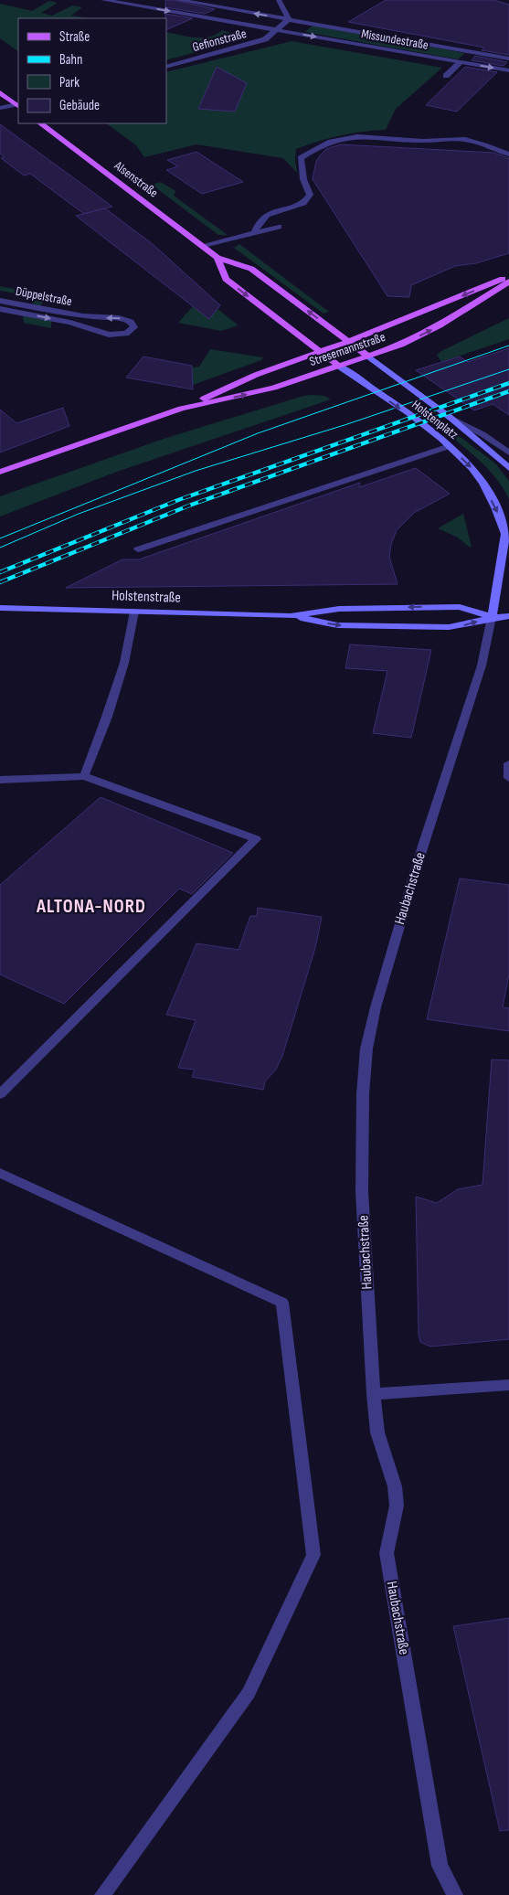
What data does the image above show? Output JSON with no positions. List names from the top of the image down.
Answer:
{
  "streets": {
    "main road": [
      "Alsenstraße",
      "Stresemannstraße",
      "Holstenplatz",
      "Holstenstraße"
    ],
    "street": [
      "Missundestraße",
      "Gefionstraße",
      "Düppelstraße",
      "Haubachstraße"
    ]
  },
  "crossings": [
    ["Missundestraße", "Gefionstraße"],
    ["Alsenstraße", "Stresemannstraße"],
    ["Alsenstraße", "Holstenplatz"],
    ["Stresemannstraße", "Holstenplatz"],
    ["Holstenplatz", "Holstenstraße"],
    ["Holstenplatz", "Haubachstraße"],
    ["Holstenstraße", "Haubachstraße"]
  ],
  "districts": ["ALTONA-NORD"],
  "legend": [
    "Straße",
    "Bahn",
    "Park",
    "Gebäude"
  ]
}
